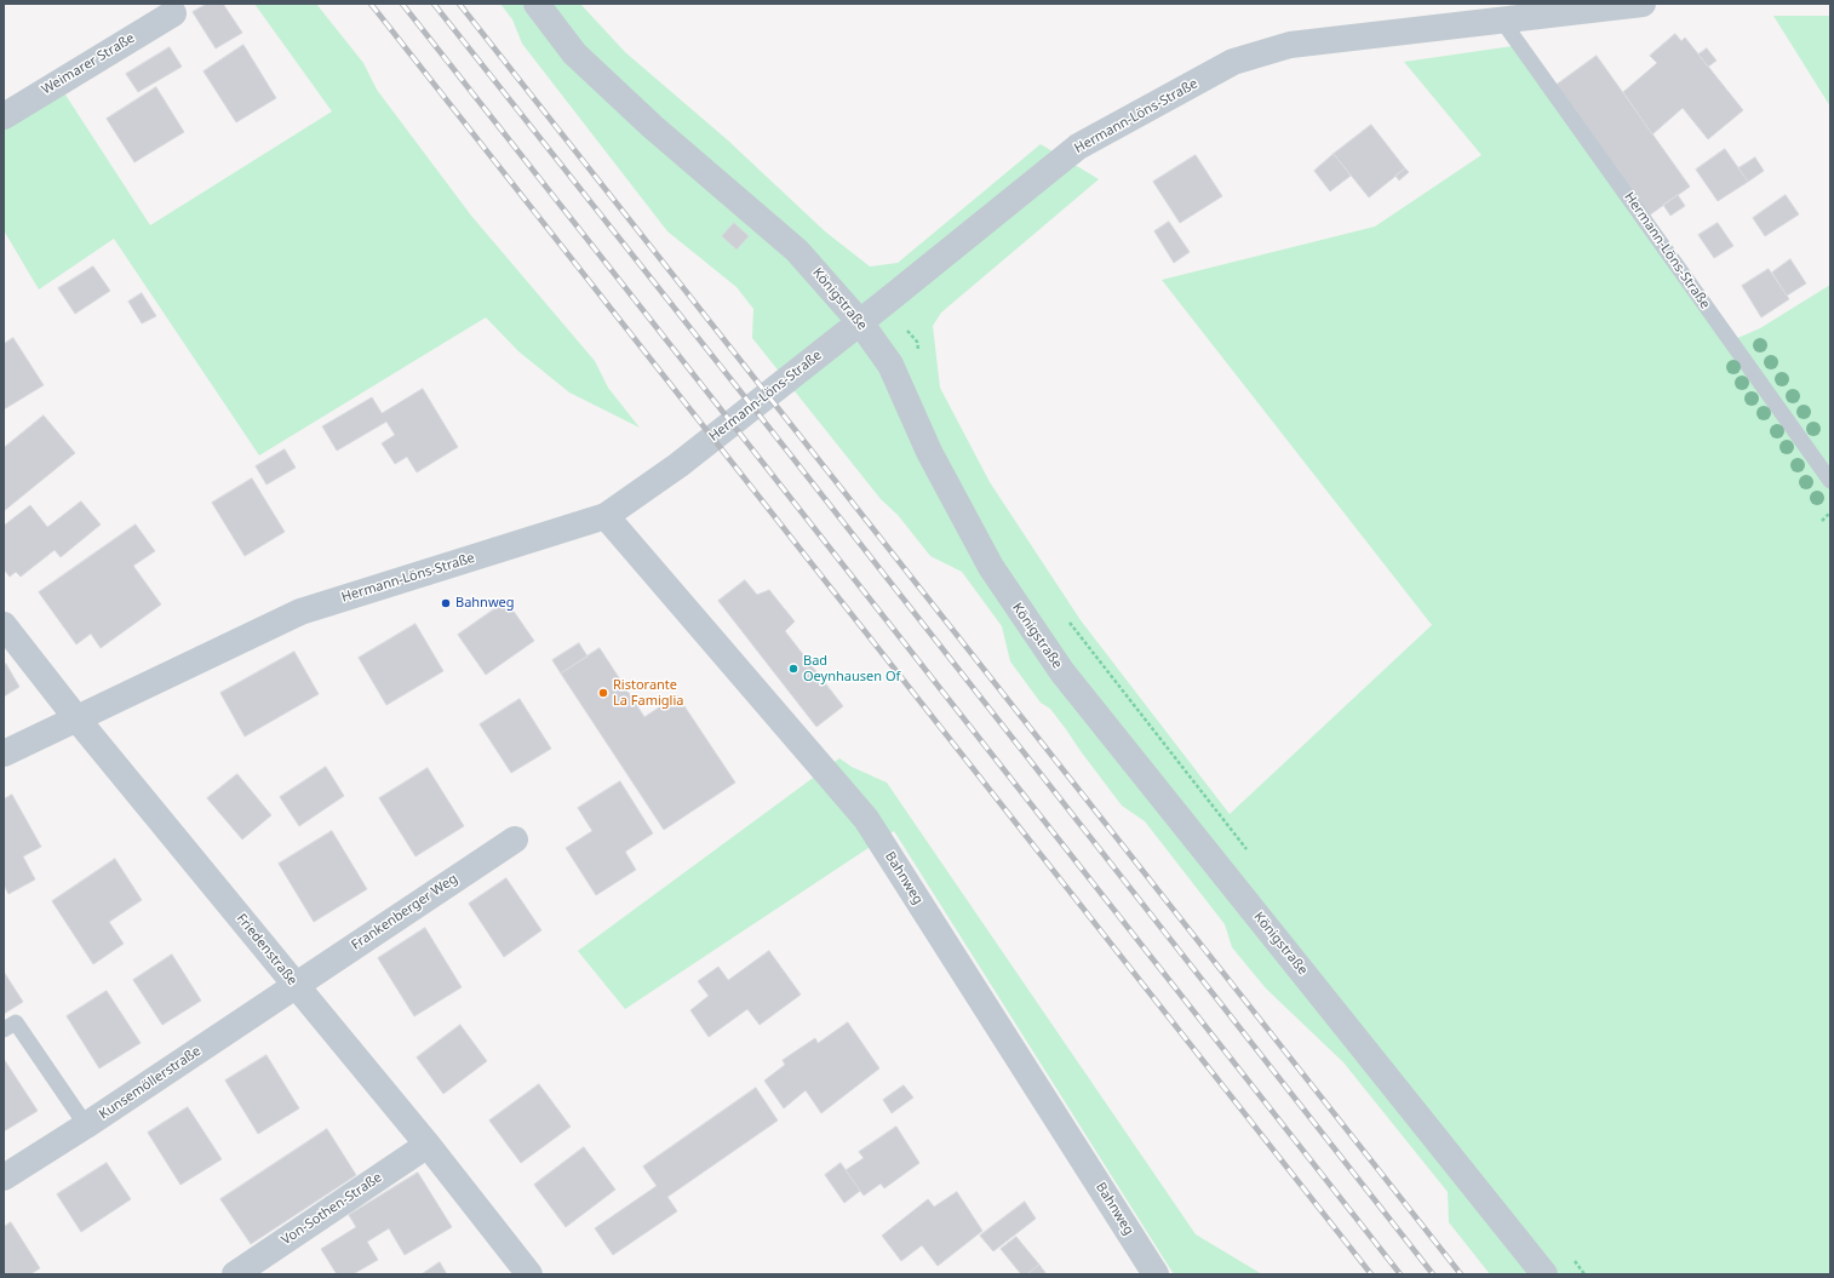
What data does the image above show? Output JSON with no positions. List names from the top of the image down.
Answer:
{
  "streets": {
    "street": [
      "Weimarer Straße",
      "Hermann-Löns-Straße",
      "Königstraße",
      "Bahnweg",
      "Frankenberger Weg",
      "Friedenstraße",
      "Kunsemöllerstraße",
      "Von-Sothen-Straße"
    ]
  },
  "crossings": [
    ["Hermann-Löns-Straße", "Königstraße"],
    ["Hermann-Löns-Straße", "Bahnweg"],
    ["Hermann-Löns-Straße", "Friedenstraße"],
    ["Frankenberger Weg", "Friedenstraße"],
    ["Frankenberger Weg", "Kunsemöllerstraße"],
    ["Friedenstraße", "Kunsemöllerstraße"],
    ["Friedenstraße", "Von-Sothen-Straße"]
  ],
  "places": ["Bahnweg", "Bad Oeynhausen Of", "Ristorante La Famiglia"]
}
